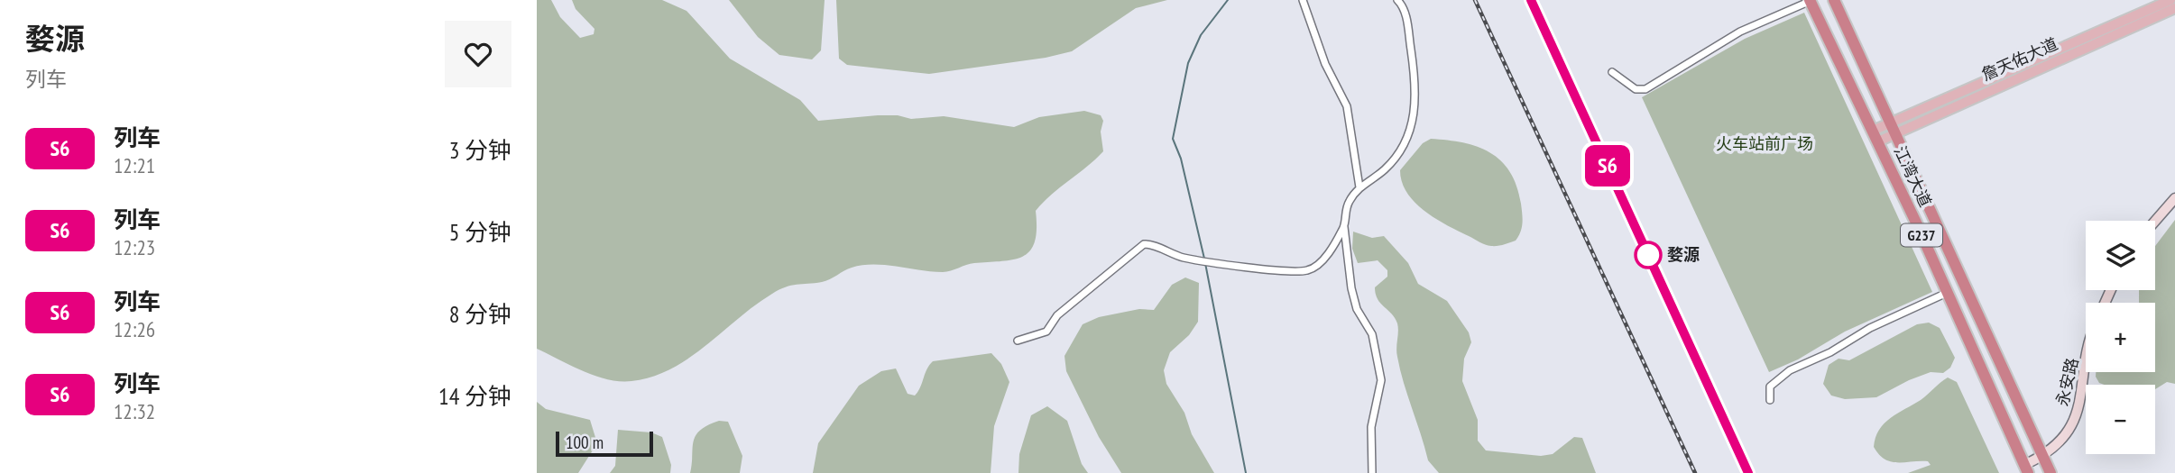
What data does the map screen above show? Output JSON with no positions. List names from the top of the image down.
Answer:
{
  "streets": {
    "highway": ["江湾大道", "G237"],
    "main road": ["詹天佑大道"],
    "street": ["永安路"]
  },
  "crossings": [
    ["詹天佑大道", "江湾大道"],
    ["江湾大道", "永安路"]
  ],
  "parks": ["火车站前广场"],
  "places": ["婺源"],
  "scale_bar": "100 m",
  "page": {
    "heading": ["婺源", "列车"],
    "on_map": "S6",
    "list": [
      {
        "mark": "S6",
        "name": "列车",
        "note": "12:21",
        "value": "3 分钟"
      },
      {
        "mark": "S6",
        "name": "列车",
        "note": "12:23",
        "value": "5 分钟"
      },
      {
        "mark": "S6",
        "name": "列车",
        "note": "12:26",
        "value": "8 分钟"
      },
      {
        "mark": "S6",
        "name": "列车",
        "note": "12:32",
        "value": "14 分钟"
      }
    ],
    "map_buttons": ["+", "−"],
    "scale": "100 m"
  }
}
